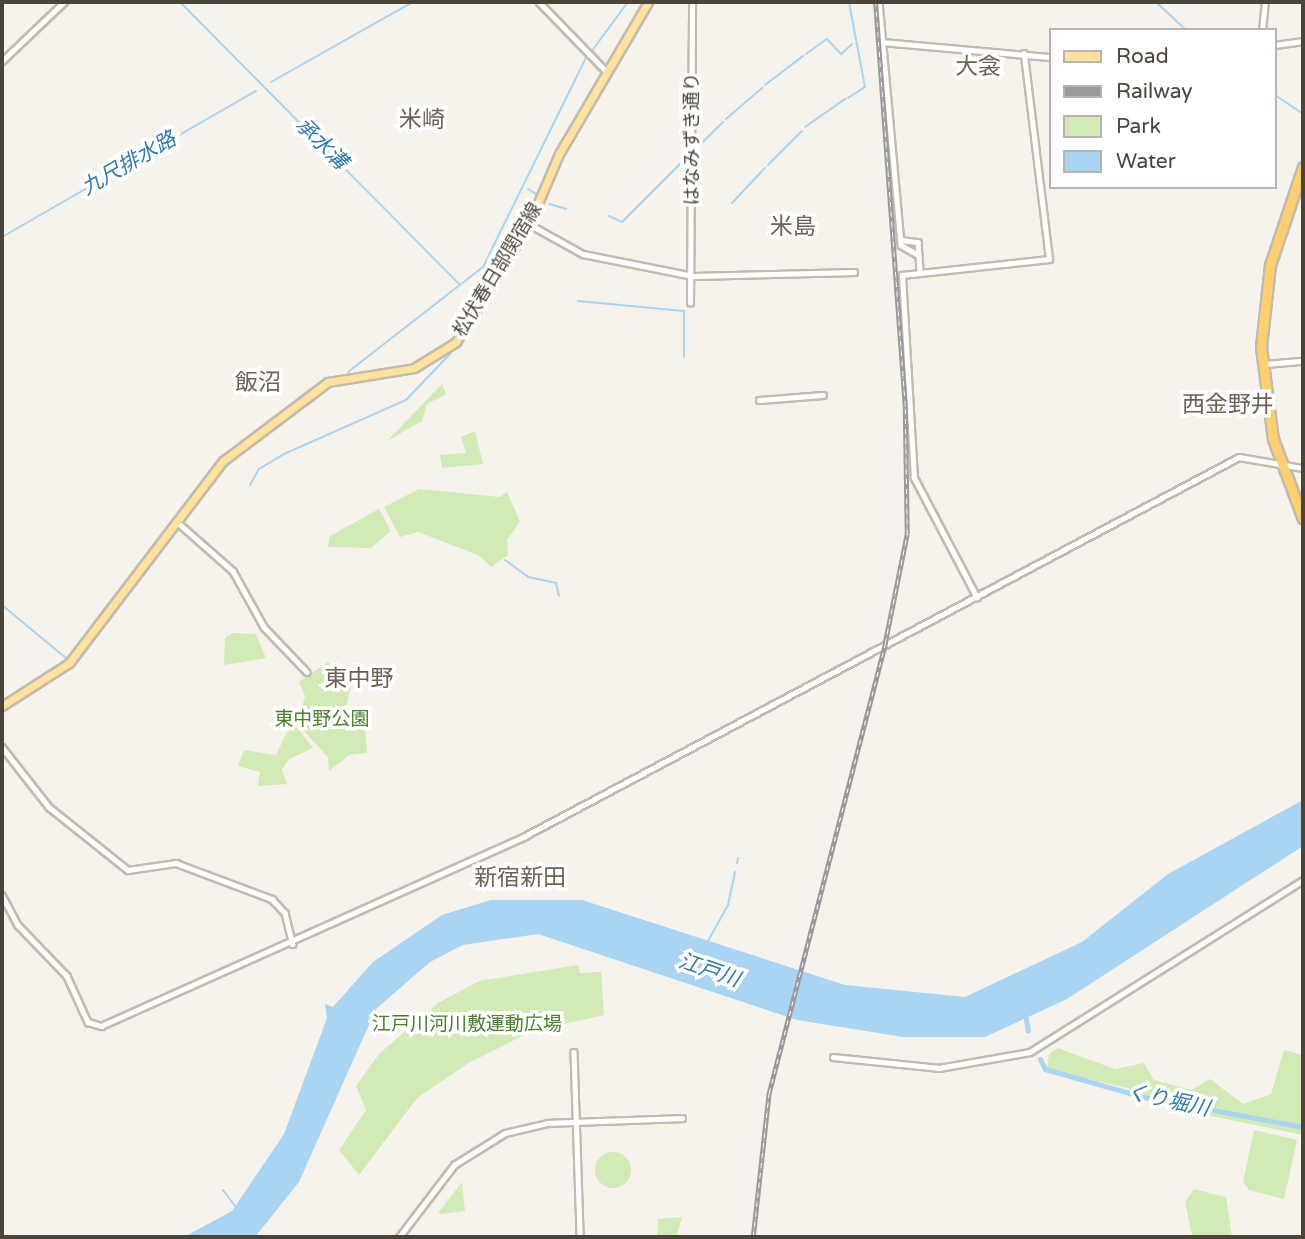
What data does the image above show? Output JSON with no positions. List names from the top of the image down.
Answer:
{
  "streets": {
    "main road": ["松伏春日部関宿線"],
    "street": ["はなみずき通り"]
  },
  "districts": [
    "大衾",
    "米崎",
    "米島",
    "飯沼",
    "西金野井",
    "東中野",
    "新宿新田"
  ],
  "water": [
    "承水溝",
    "九尺排水路",
    "江戸川",
    "くり堀川"
  ],
  "parks": ["東中野公園", "江戸川河川敷運動広場"],
  "legend": [
    "Road",
    "Railway",
    "Park",
    "Water"
  ]
}
